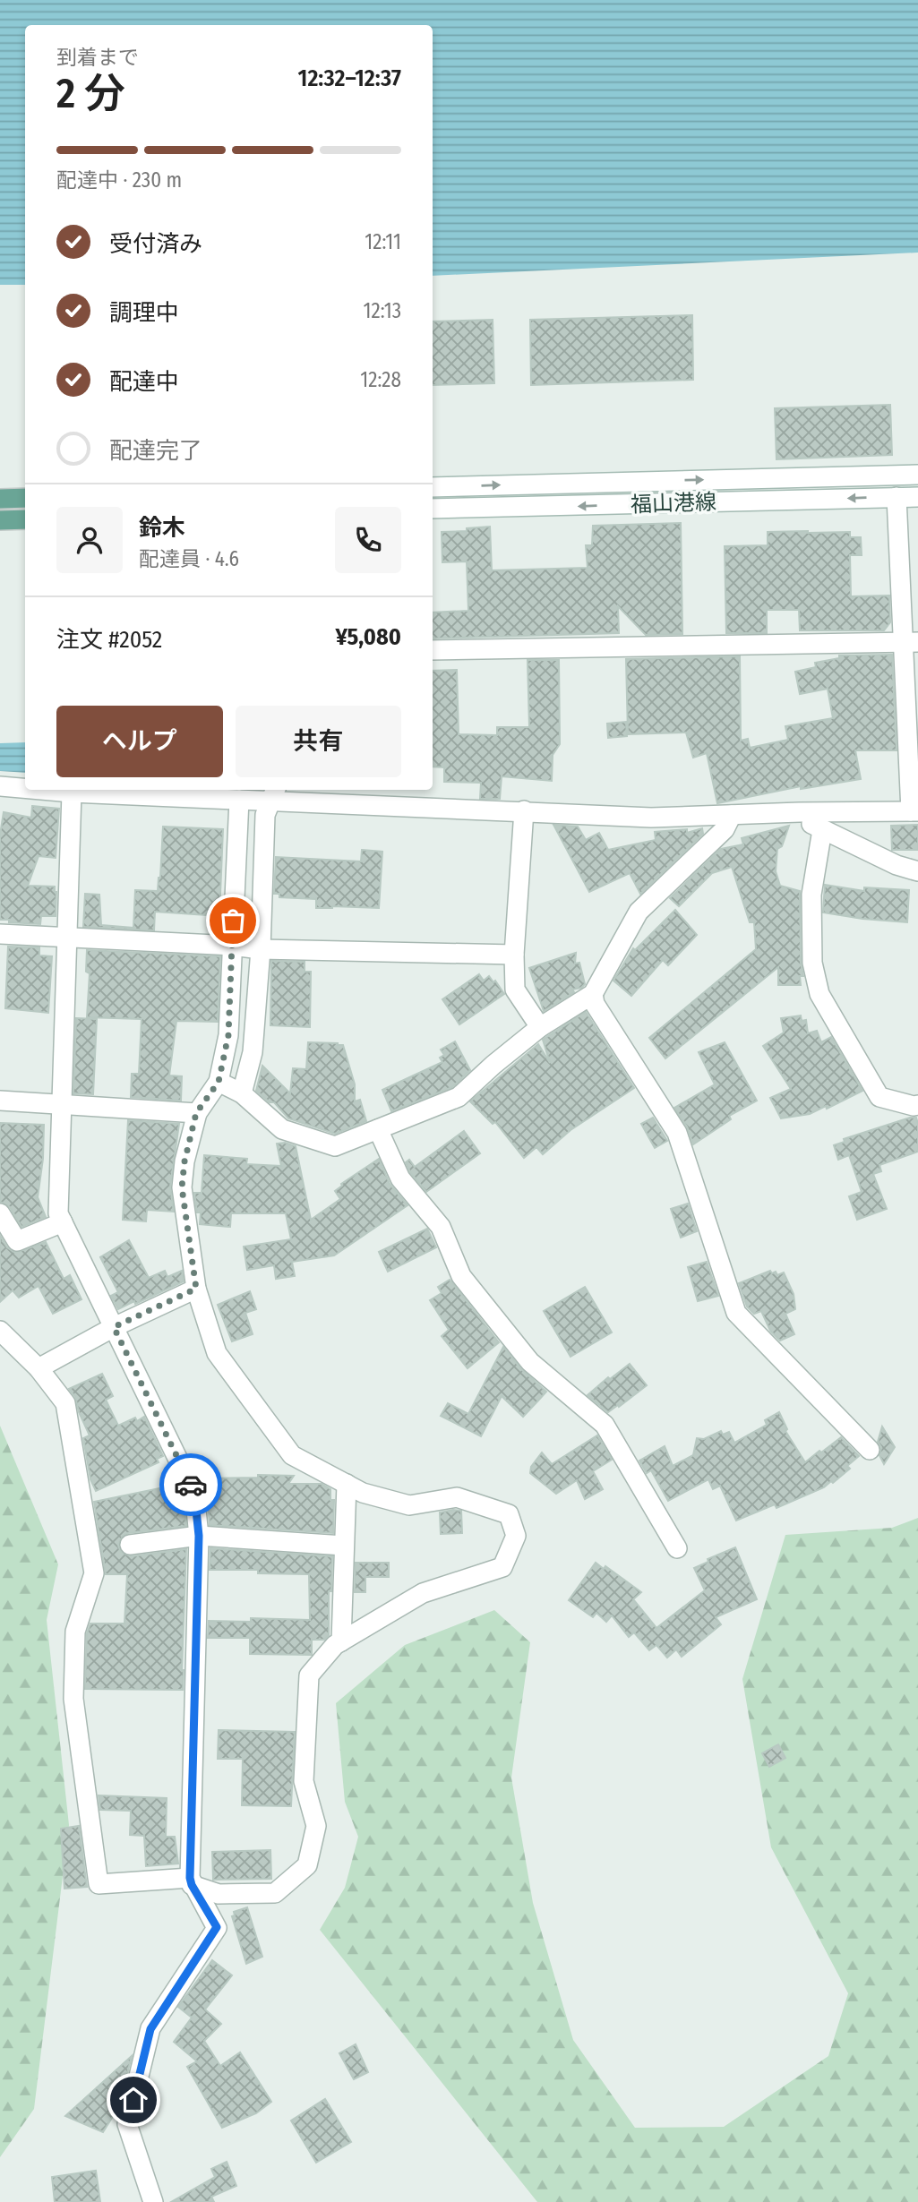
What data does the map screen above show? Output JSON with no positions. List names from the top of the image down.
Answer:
{
  "streets": {
    "street": ["福山港線"]
  },
  "page": {
    "heading": ["2 分", "到着まで", "12:32–12:37"],
    "panel": [
      "鈴木",
      "配達員 · 4.6",
      "注文 #2052",
      "¥5,080"
    ],
    "bar": "配達中 · 230 m",
    "list": [
      ["受付済み", "12:11"],
      ["調理中", "12:13"],
      ["配達中", "12:28"],
      "配達完了"
    ],
    "buttons": ["ヘルプ", "共有"]
  }
}
